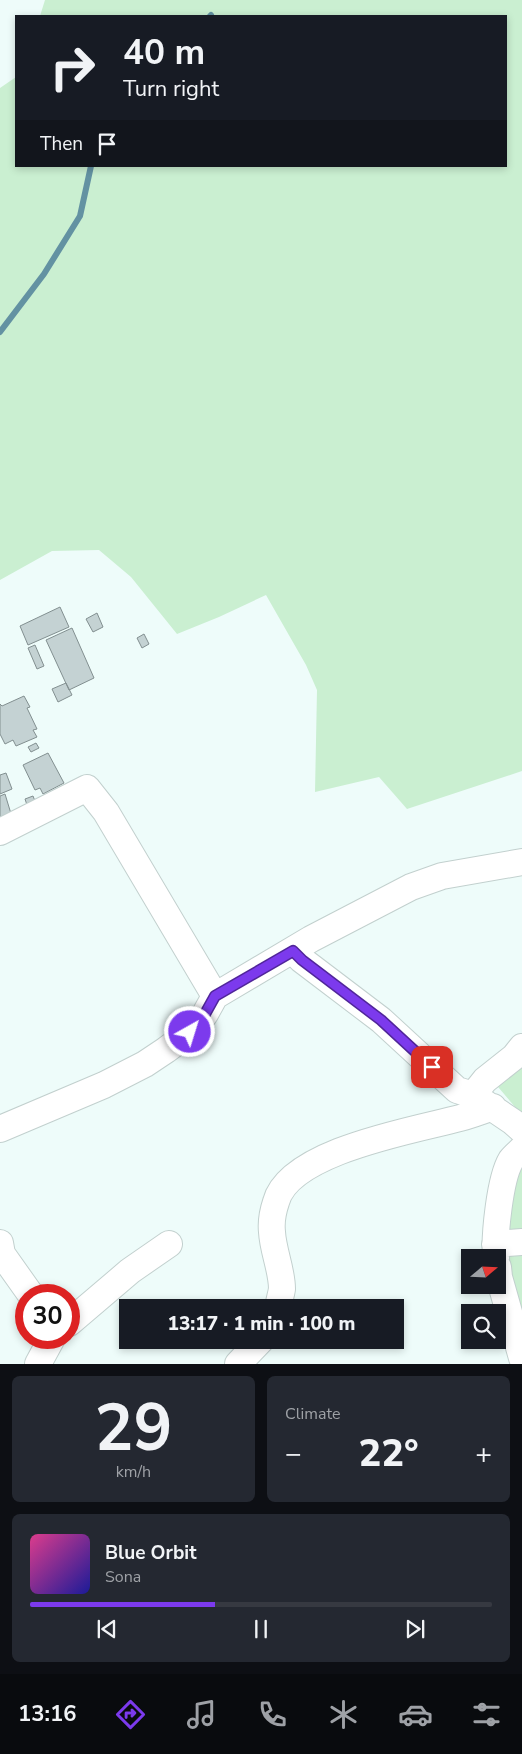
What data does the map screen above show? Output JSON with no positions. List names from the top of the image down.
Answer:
{
  "north": "right",
  "page": {
    "turn": ["40 m", "Turn right"],
    "then": "Then",
    "limit": "30",
    "trip": "13:17 · 1 min · 100 m",
    "tile": [
      ["29", "km/h"],
      "Climate"
    ],
    "heat": ["−", "22°", "+"],
    "song": ["Blue Orbit", "Sona"],
    "tabs": "13:16"
  }
}
